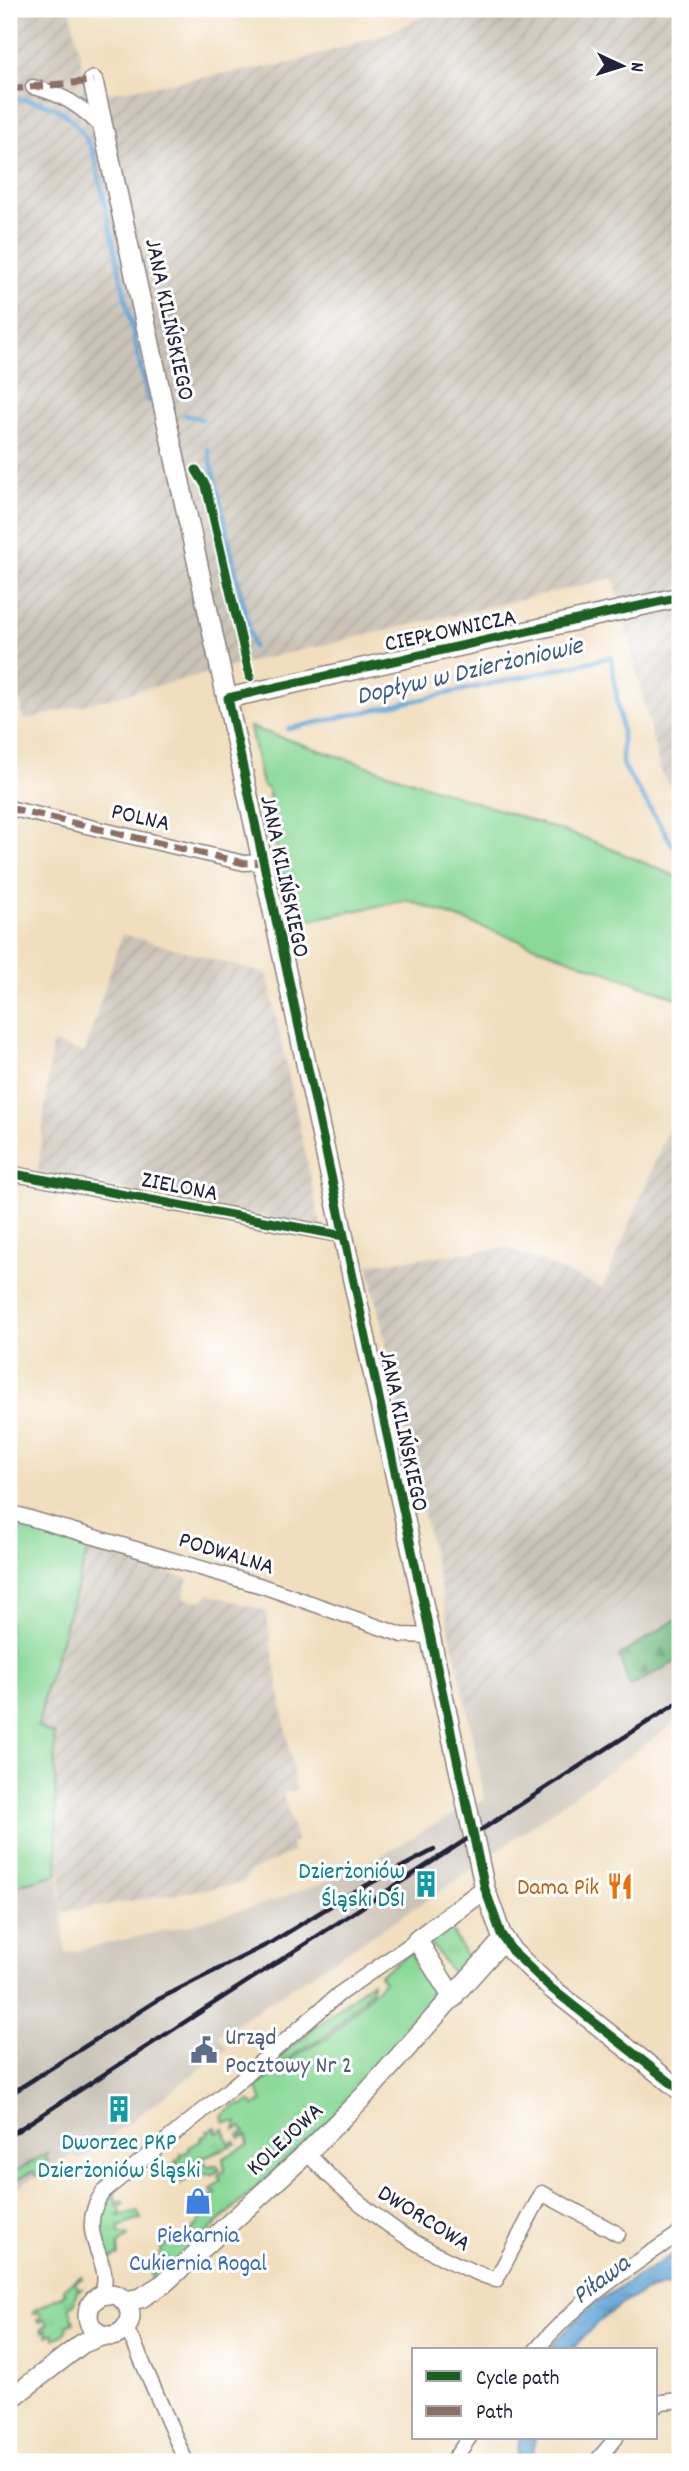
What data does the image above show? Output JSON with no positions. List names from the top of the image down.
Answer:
{
  "streets": {
    "street": [
      "JANA KILIŃSKIEGO",
      "CIEPŁOWNICZA",
      "POLNA",
      "ZIELONA",
      "PODWALNA",
      "KOLEJOWA",
      "DWORCOWA"
    ]
  },
  "crossings": [
    ["JANA KILIŃSKIEGO", "CIEPŁOWNICZA"],
    ["JANA KILIŃSKIEGO", "POLNA"],
    ["JANA KILIŃSKIEGO", "ZIELONA"],
    ["JANA KILIŃSKIEGO", "PODWALNA"],
    ["JANA KILIŃSKIEGO", "KOLEJOWA"],
    ["KOLEJOWA", "DWORCOWA"]
  ],
  "water": ["Dopływ w Dzierżoniowie", "Piława"],
  "places": {
    "building": ["Dzierżoniów Śląski DŚ1", "Dworzec PKP Dzierżoniów Śląski"],
    "restaurant": ["Dama Pik"],
    "public building": ["Urząd Pocztowy Nr 2"],
    "shop": ["Piekarnia Cukiernia Rogal"]
  },
  "legend": ["Cycle path", "Path"],
  "north": "right"
}
